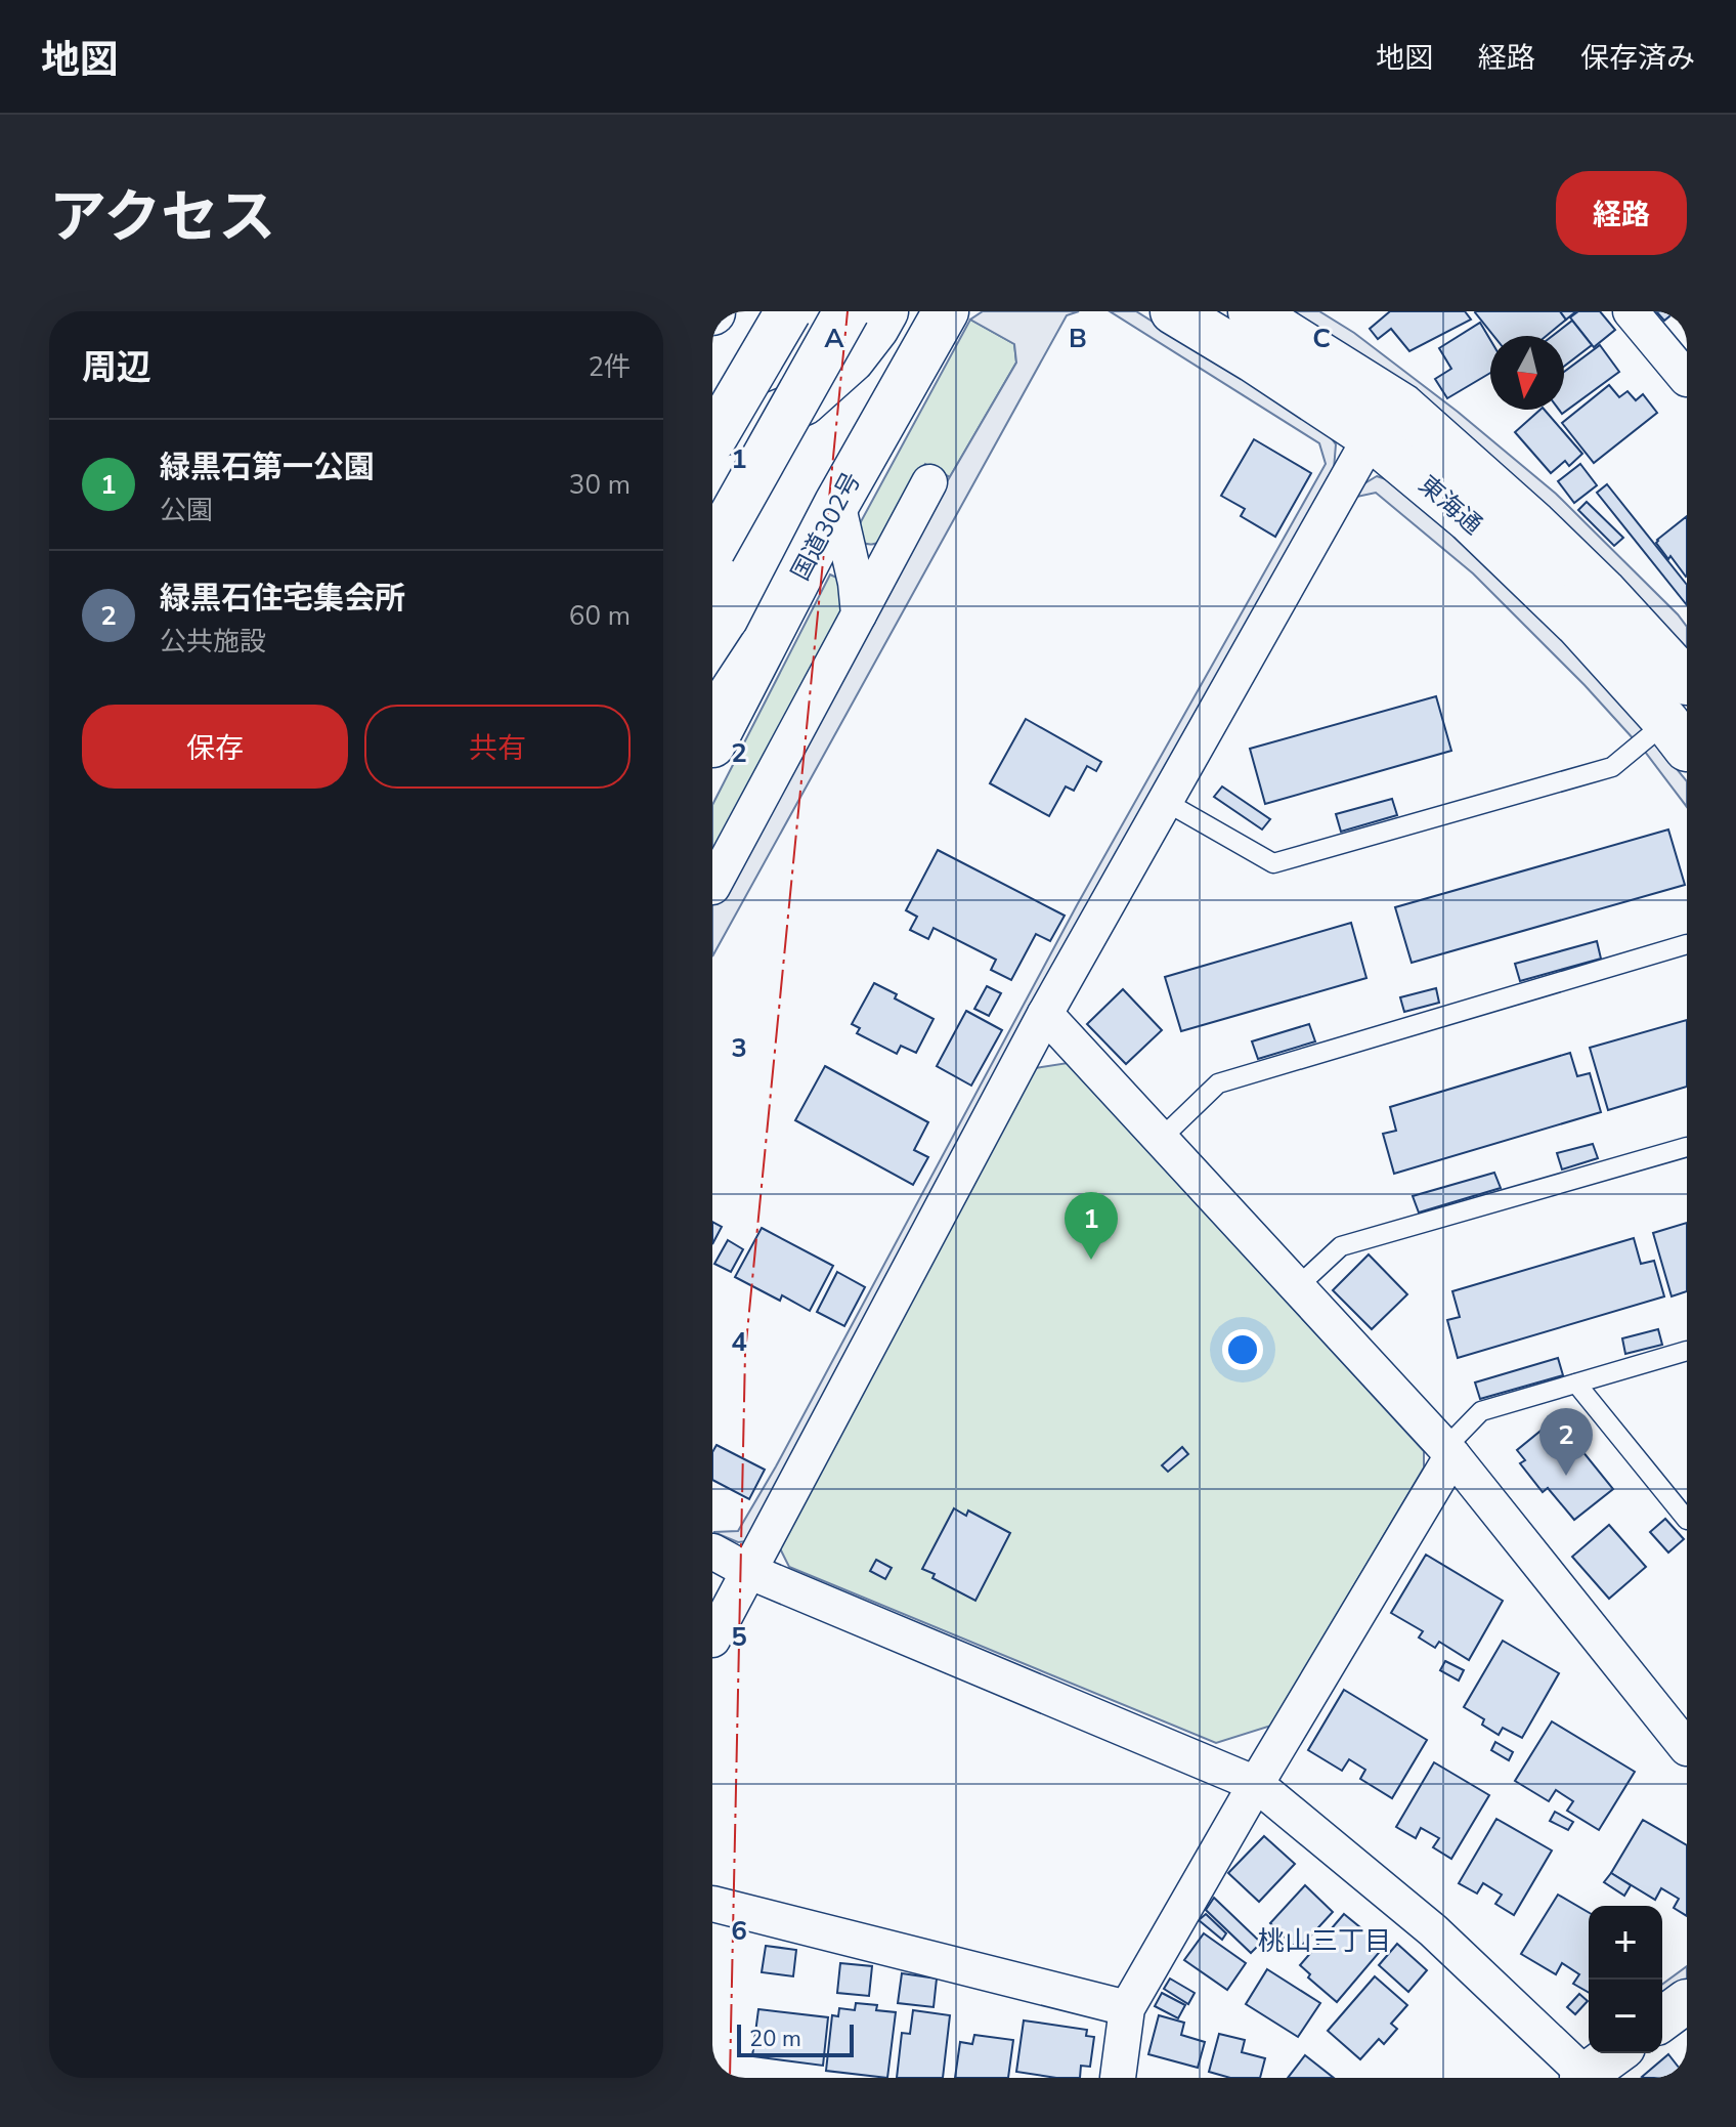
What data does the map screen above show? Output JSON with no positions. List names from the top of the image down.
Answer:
{
  "streets": {
    "main road": ["東海通", "国道302号"]
  },
  "districts": ["桃山三丁目"],
  "scale_bar": "20 m",
  "north": "bottom",
  "page": {
    "header": "地図",
    "nav": ["地図", "経路", "保存済み"],
    "title": "アクセス",
    "buttons": [
      "経路",
      ["保存", "共有"]
    ],
    "heading": ["周辺", "2件"],
    "list": [
      {
        "mark": "1",
        "name": "緑黒石第一公園",
        "note": "公園",
        "value": "30 m"
      },
      {
        "mark": "2",
        "name": "緑黒石住宅集会所",
        "note": "公共施設",
        "value": "60 m"
      }
    ],
    "pins": ["1", "2"],
    "map_buttons": ["+", "−"],
    "scale": "20 m"
  },
  "grid": {
    "columns": ["A", "B", "C"],
    "rows": [
      "1",
      "2",
      "3",
      "4",
      "5",
      "6"
    ]
  }
}
